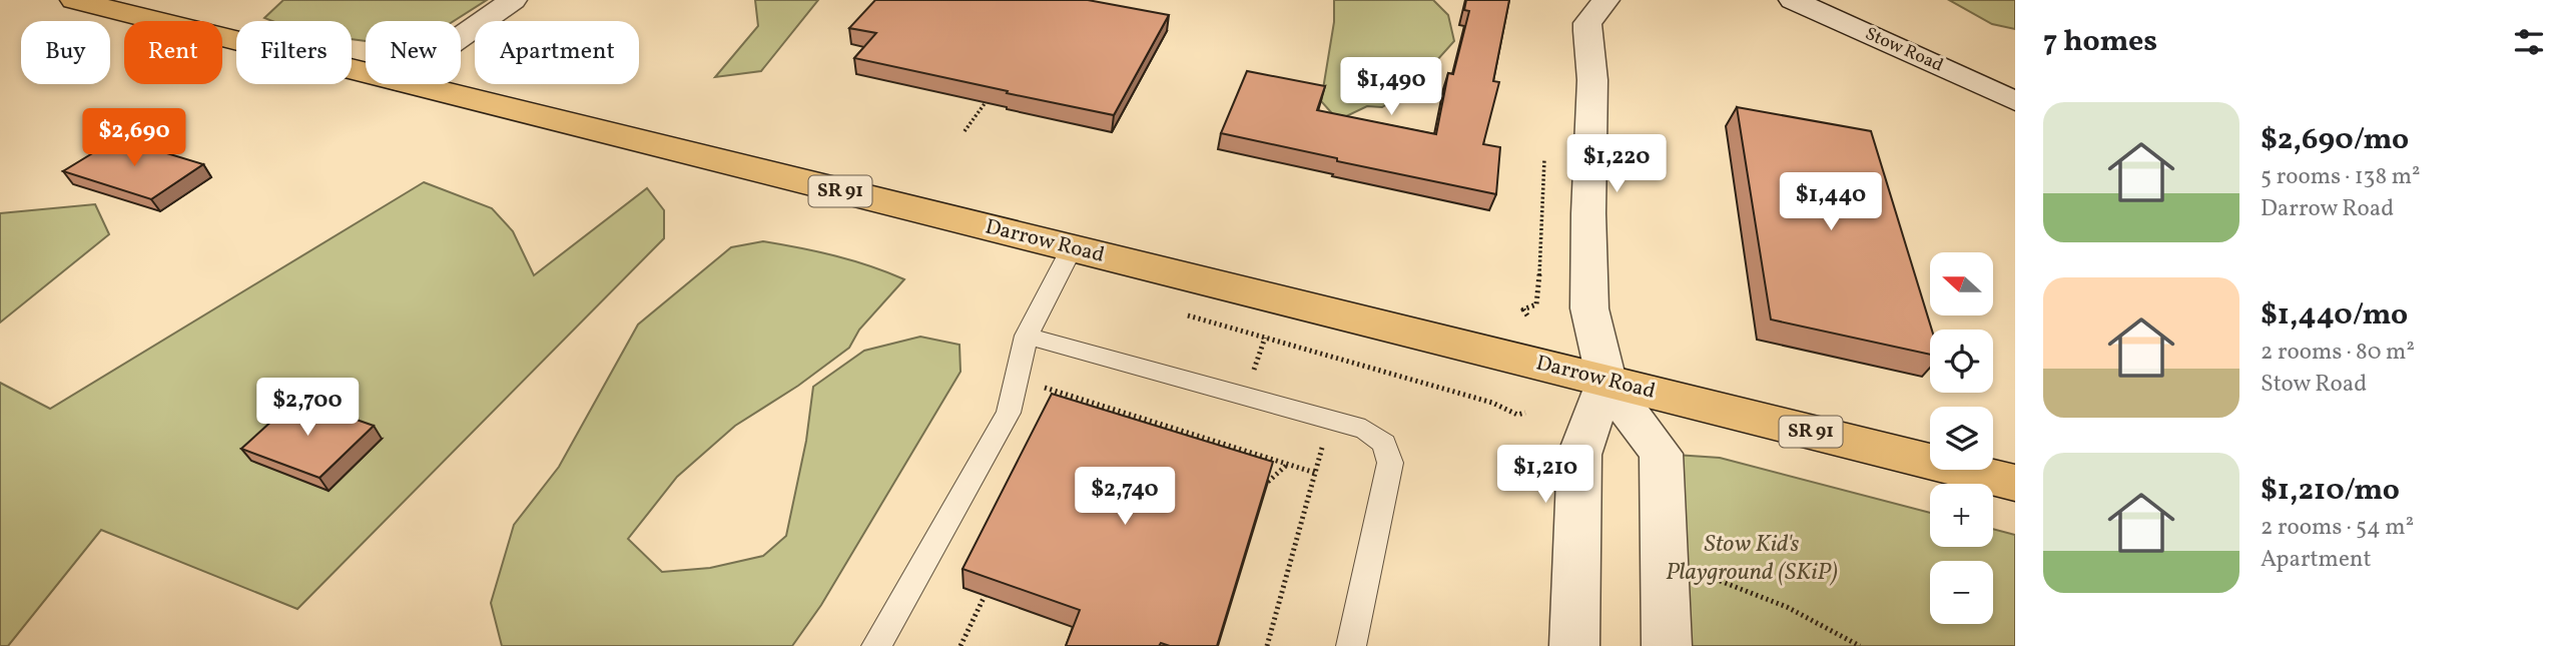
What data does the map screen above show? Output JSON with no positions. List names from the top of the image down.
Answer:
{
  "streets": {
    "main road": ["SR 91", "Darrow Road"],
    "street": ["Stow Road"]
  },
  "parks": ["Stow Kid's Playground (SKiP)"],
  "north": "left",
  "page": {
    "heading": "7 homes",
    "chip": [
      "Buy",
      "Rent",
      "Filters",
      "New",
      "Apartment"
    ],
    "price": [
      "$1,490",
      "$2,690",
      "$1,220",
      "$1,440",
      "$2,700",
      "$1,210",
      "$2,740"
    ],
    "list": [
      {
        "name": "$2,690/mo",
        "note": "5 rooms · 138 m² · Darrow Road"
      },
      {
        "name": "$1,440/mo",
        "note": "2 rooms · 80 m² · Stow Road"
      },
      {
        "name": "$1,210/mo",
        "note": "2 rooms · 54 m² · Apartment"
      }
    ],
    "map_buttons": ["+", "−"]
  }
}
